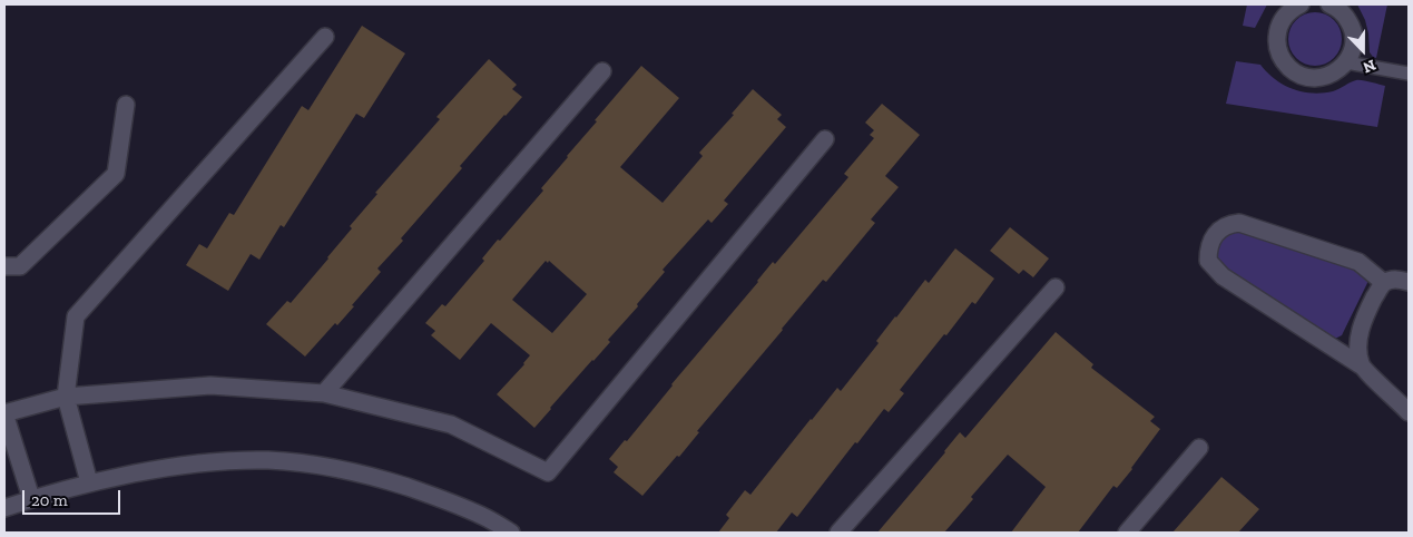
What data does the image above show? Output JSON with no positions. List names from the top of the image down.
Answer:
{
  "scale_bar": "20 m",
  "north": "bottom"
}
